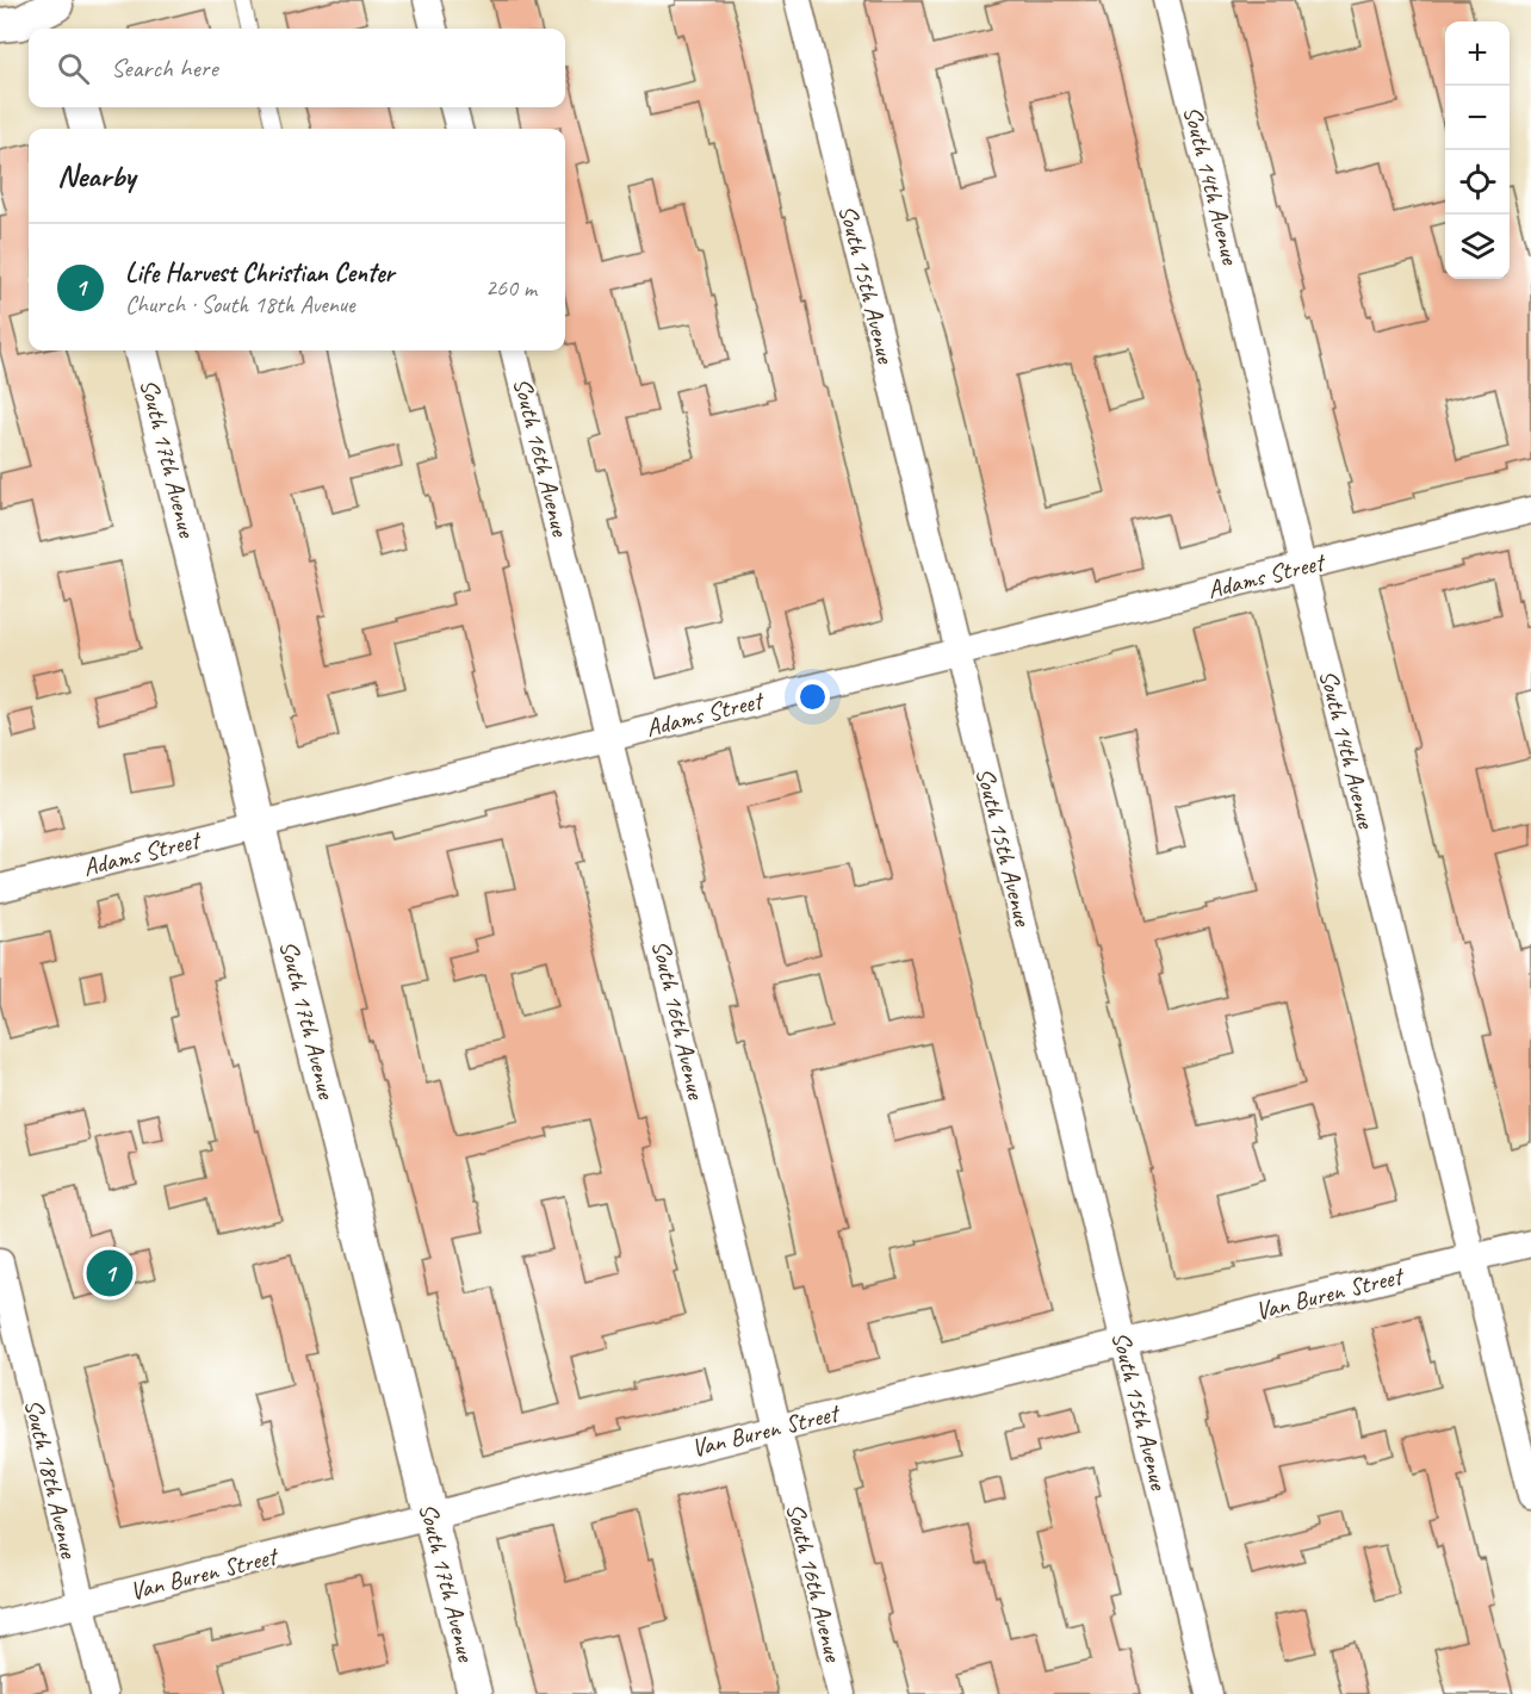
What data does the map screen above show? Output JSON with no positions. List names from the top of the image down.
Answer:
{
  "streets": {
    "street": [
      "South 14th Avenue",
      "South 15th Avenue",
      "South 16th Avenue",
      "South 17th Avenue",
      "Adams Street",
      "Van Buren Street",
      "South 18th Avenue"
    ]
  },
  "crossings": [
    ["South 14th Avenue", "Adams Street"],
    ["South 14th Avenue", "Van Buren Street"],
    ["South 15th Avenue", "Adams Street"],
    ["South 15th Avenue", "Van Buren Street"],
    ["South 16th Avenue", "Adams Street"],
    ["South 16th Avenue", "Van Buren Street"],
    ["South 17th Avenue", "Adams Street"],
    ["South 17th Avenue", "Van Buren Street"],
    ["Van Buren Street", "South 18th Avenue"]
  ],
  "page": {
    "map_buttons": ["+", "−"],
    "search": "Search here",
    "heading": "Nearby",
    "list": [
      {
        "mark": "1",
        "name": "Life Harvest Christian Center",
        "note": "Church · South 18th Avenue",
        "value": "260 m"
      }
    ],
    "pins": "1"
  }
}
